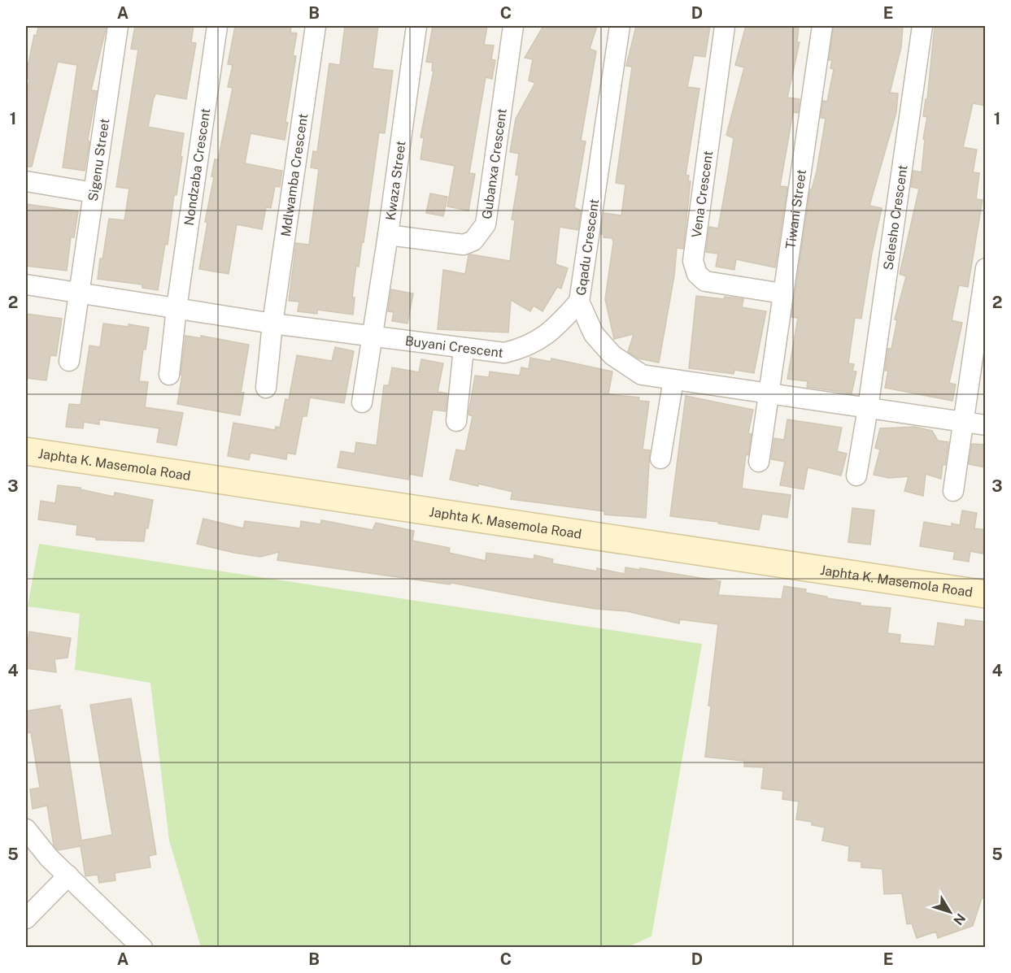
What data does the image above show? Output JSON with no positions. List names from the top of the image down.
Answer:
{
  "streets": {
    "main road": ["Japhta K. Masemola Road"],
    "street": [
      "Sigenu Street",
      "Gubanxa Crescent",
      "Nondzaba Crescent",
      "Mdlwamba Crescent",
      "Kwaza Street",
      "Vena Crescent",
      "Tiwani Street",
      "Selesho Crescent",
      "Gqadu Crescent",
      "Buyani Crescent"
    ]
  },
  "crossings": [
    ["Sigenu Street", "Buyani Crescent"],
    ["Gubanxa Crescent", "Kwaza Street"],
    ["Nondzaba Crescent", "Buyani Crescent"],
    ["Mdlwamba Crescent", "Buyani Crescent"],
    ["Kwaza Street", "Buyani Crescent"],
    ["Vena Crescent", "Tiwani Street"],
    ["Tiwani Street", "Gqadu Crescent"],
    ["Selesho Crescent", "Gqadu Crescent"],
    ["Gqadu Crescent", "Buyani Crescent"]
  ],
  "north": "bottom right",
  "grid": {
    "columns": [
      "A",
      "B",
      "C",
      "D",
      "E"
    ],
    "rows": [
      "1",
      "2",
      "3",
      "4",
      "5"
    ]
  }
}
